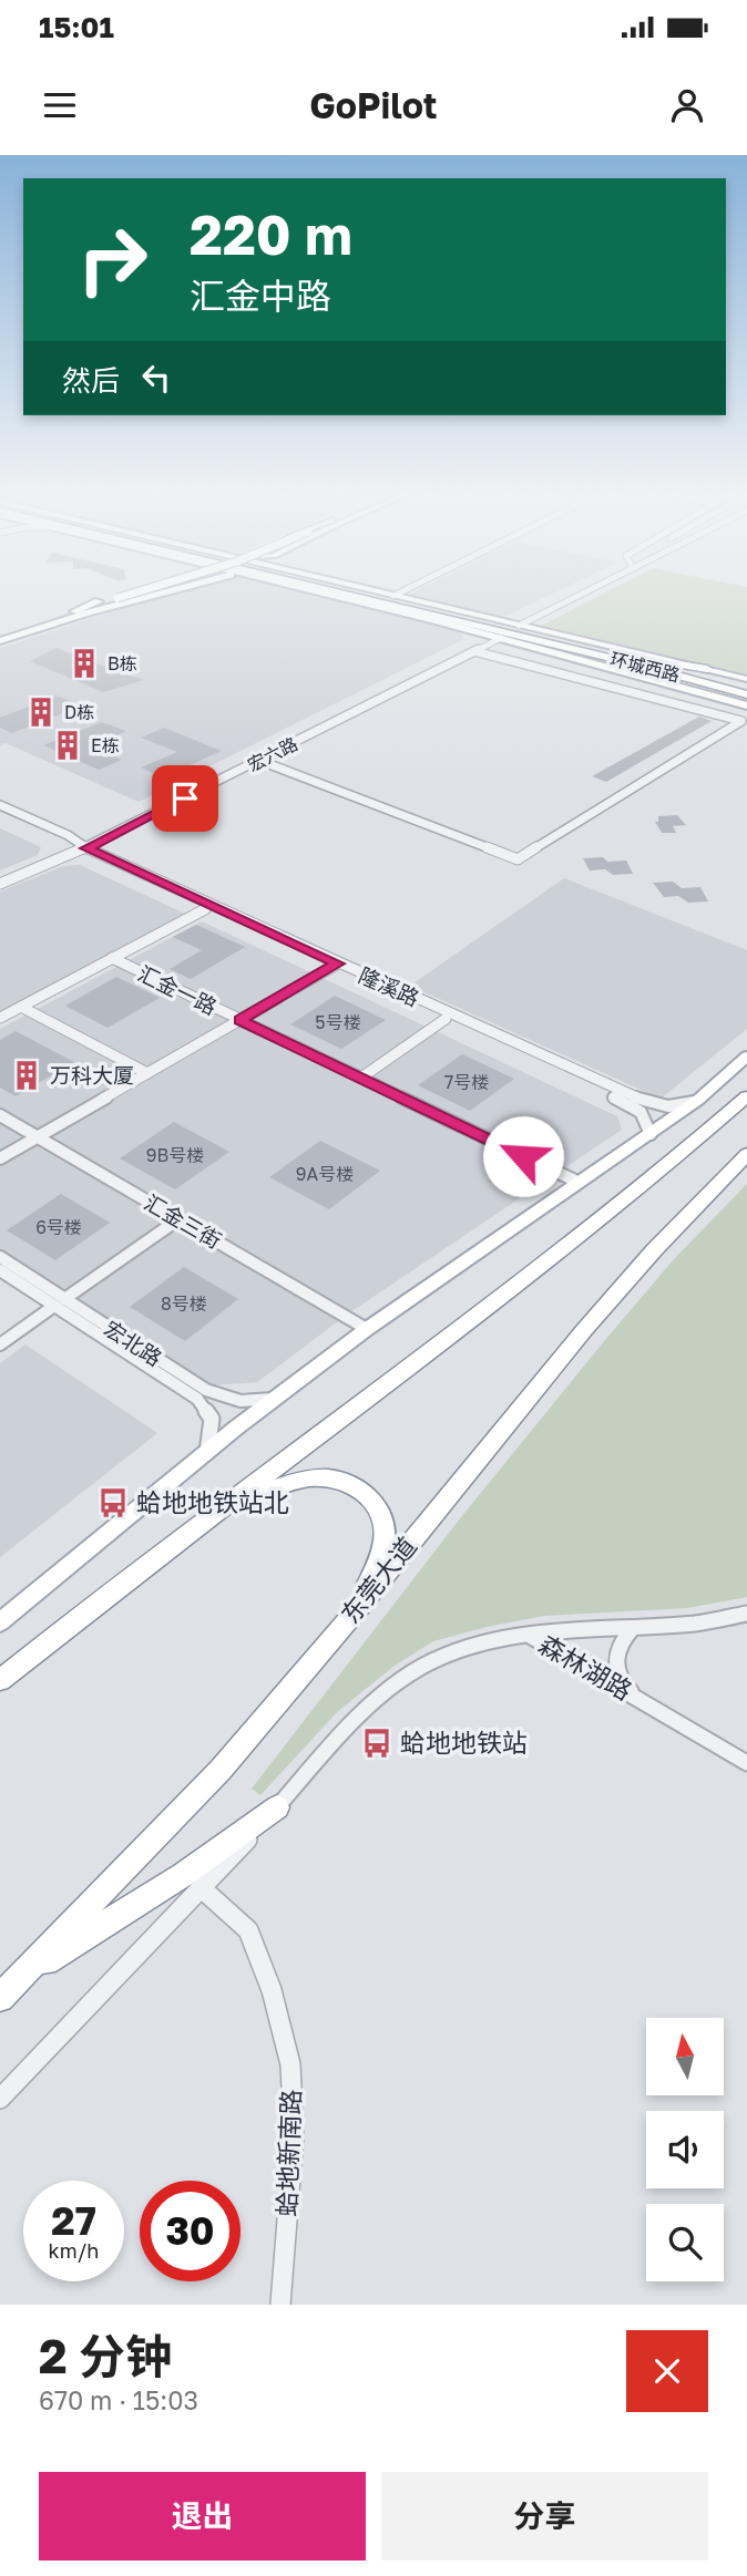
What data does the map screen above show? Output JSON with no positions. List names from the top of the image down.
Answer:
{
  "streets": {
    "highway": ["环城西路", "东莞大道"],
    "street": [
      "宏六路",
      "隆溪路",
      "汇金一路",
      "汇金三街",
      "宏北路",
      "森林湖路",
      "蛤地新南路"
    ]
  },
  "crossings": [
    ["宏六路", "隆溪路"]
  ],
  "places": {
    "building": [
      "B栋",
      "D栋",
      "E栋",
      "万科大厦"
    ],
    "bus stop": ["蛤地地铁站北", "蛤地地铁站"]
  },
  "house_numbers": [
    "5号楼",
    "7号楼",
    "9B号楼",
    "9A号楼",
    "6号楼",
    "8号楼"
  ],
  "north": "top",
  "page": {
    "status": "15:01",
    "header": "GoPilot",
    "turn": ["220 m", "汇金中路"],
    "then": "然后",
    "speed": "27 km/h",
    "limit": "30",
    "heading": ["2 分钟", "670 m · 15:03"],
    "buttons": ["退出", "分享"]
  }
}
